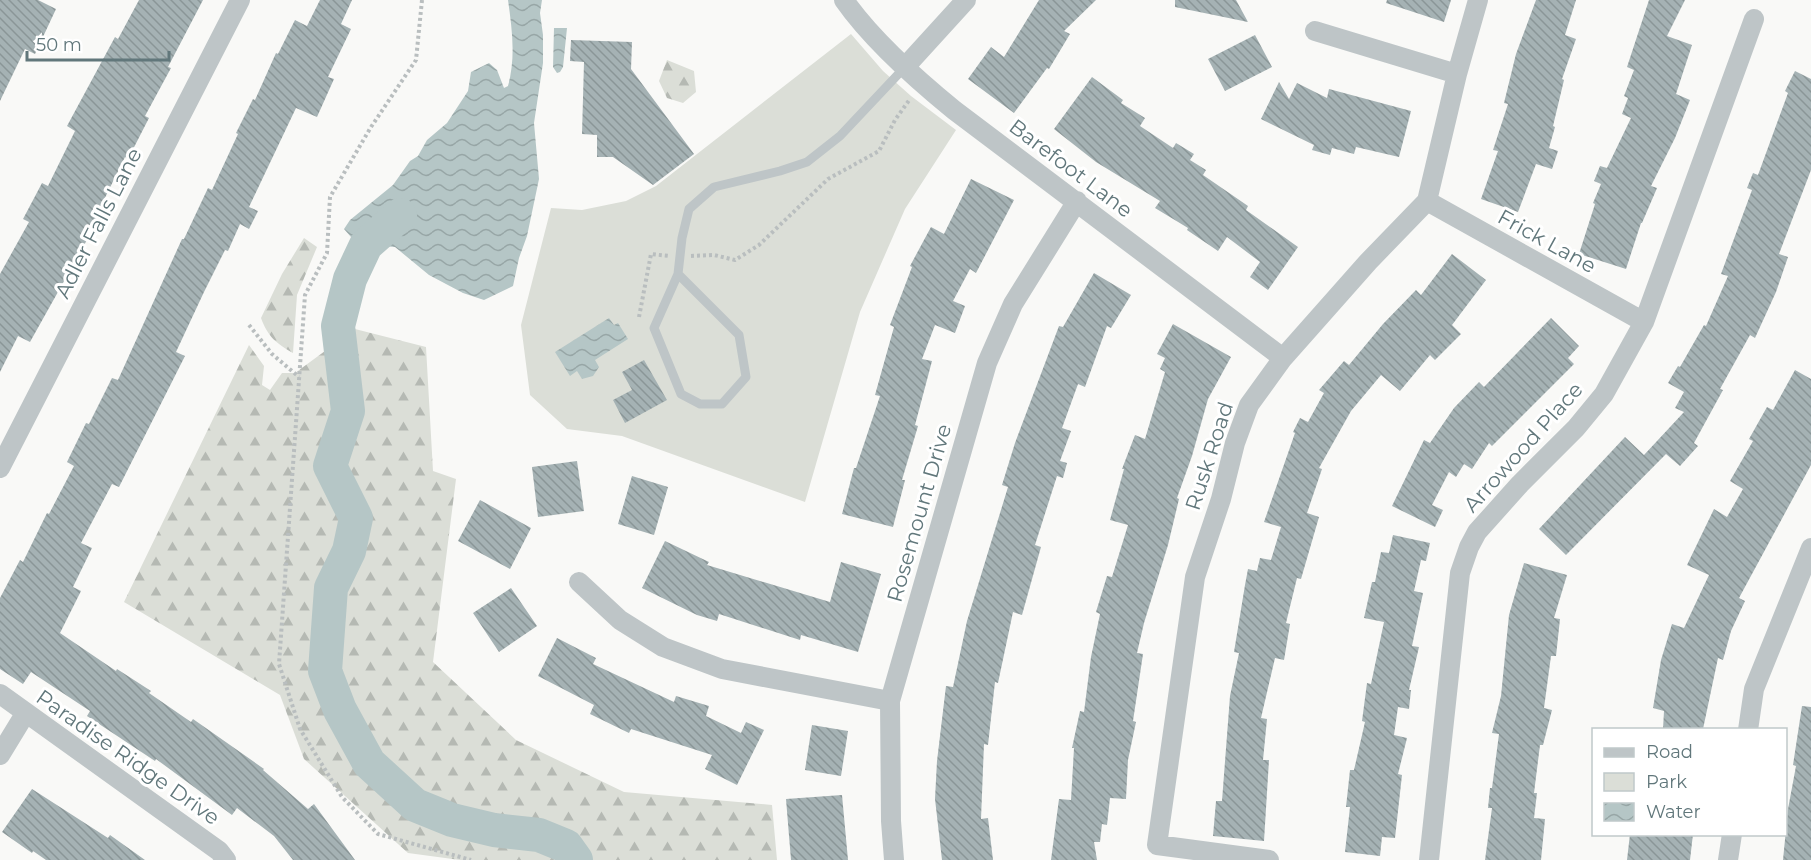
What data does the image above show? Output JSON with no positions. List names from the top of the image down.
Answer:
{
  "streets": {
    "street": [
      "Barefoot Lane",
      "Adler Falls Lane",
      "Frick Lane",
      "Arrowood Place",
      "Rusk Road",
      "Rosemount Drive",
      "Paradise Ridge Drive"
    ]
  },
  "crossings": [
    ["Barefoot Lane", "Rusk Road"],
    ["Barefoot Lane", "Rosemount Drive"],
    ["Frick Lane", "Arrowood Place"],
    ["Frick Lane", "Rusk Road"]
  ],
  "legend": ["Road", "Park", "Water"],
  "scale_bar": "50 m"
}
